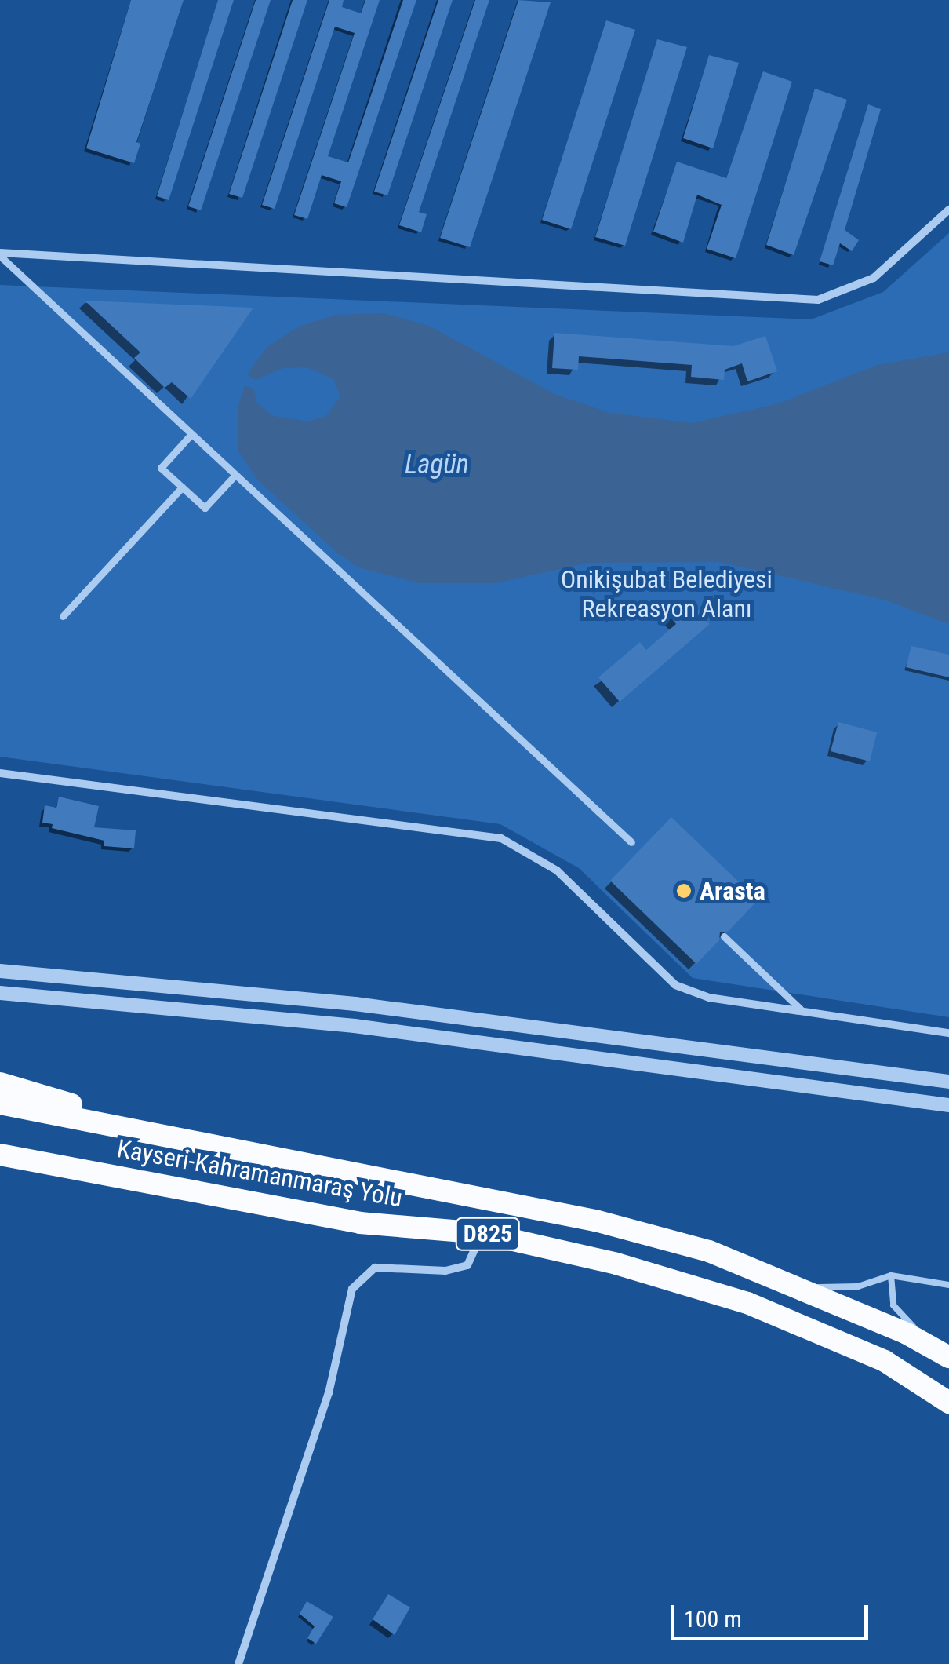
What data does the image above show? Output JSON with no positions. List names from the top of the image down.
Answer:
{
  "streets": {
    "highway": ["Kayseri-Kahramanmaraş Yolu", "D825"]
  },
  "water": ["Lagün"],
  "parks": ["Onikişubat Belediyesi Rekreasyon Alanı"],
  "places": ["Arasta"],
  "scale_bar": "100 m"
}
